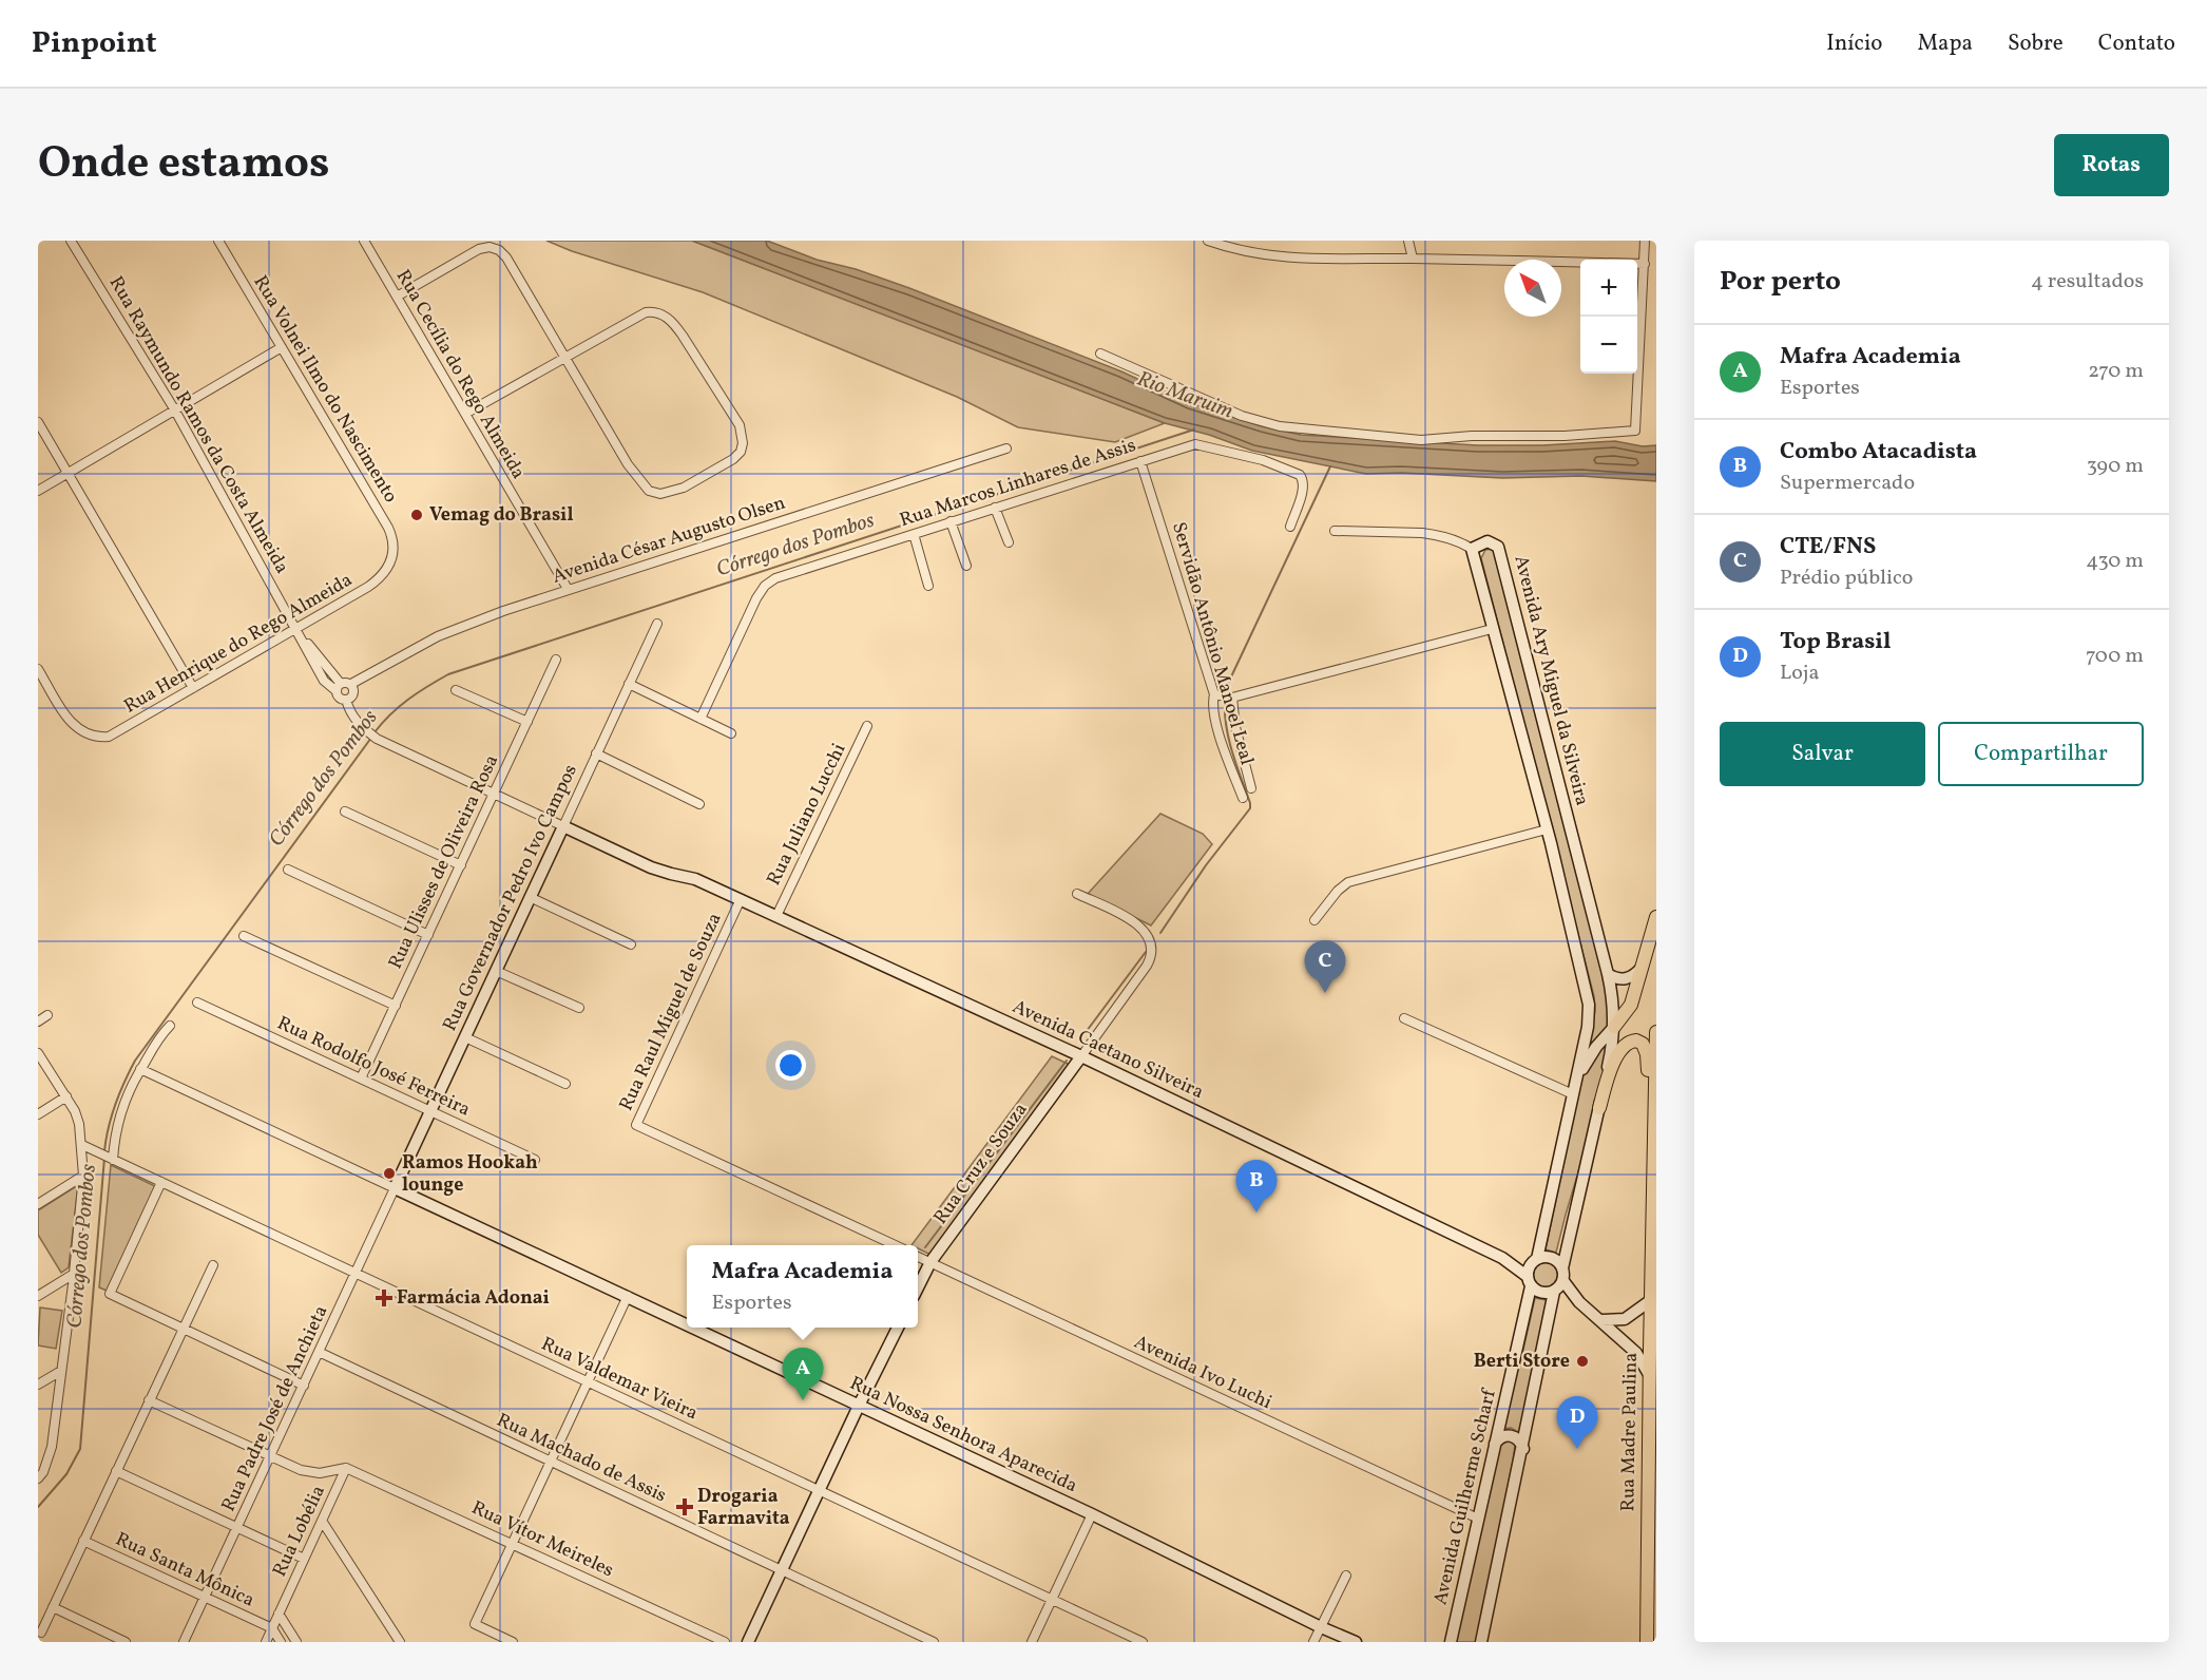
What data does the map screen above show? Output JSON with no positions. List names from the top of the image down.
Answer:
{
  "streets": {
    "main road": ["Rua Madre Paulina"],
    "street": [
      "Rua Cecília do Rego Almeida",
      "Rua Volnei Ilmo do Nascimento",
      "Rua Raymundo Ramos da Costa Almeida",
      "Rua Marcos Linhares de Assis",
      "Avenida César Augusto Olsen",
      "Rua Henrique do Rego Almeida",
      "Servidão Antônio Manoel Leal",
      "Avenida Ary Miguel da Silveira",
      "Rua Juliano Lucchi",
      "Rua Ulisses de Oliveira Rosa",
      "Rua Governador Pedro Ivo Campos",
      "Rua Raul Miguel de Souza",
      "Avenida Caetano Silveira",
      "Rua Rodolfo José Ferreira",
      "Rua Cruz e Souza",
      "Avenida Ivo Luchi",
      "Rua Valdemar Vieira",
      "Rua Padre José de Anchieta",
      "Rua Nossa Senhora Aparecida",
      "Rua Machado de Assis",
      "Avenida Guilherme Scharf",
      "Rua Lobélia",
      "Rua Vítor Meireles",
      "Rua Santa Mônica"
    ]
  },
  "crossings": [
    ["Rua Cecília do Rego Almeida", "Avenida César Augusto Olsen"],
    ["Rua Volnei Ilmo do Nascimento", "Rua Henrique do Rego Almeida"],
    ["Rua Raymundo Ramos da Costa Almeida", "Avenida César Augusto Olsen"],
    ["Rua Raymundo Ramos da Costa Almeida", "Rua Henrique do Rego Almeida"],
    ["Rua Marcos Linhares de Assis", "Servidão Antônio Manoel Leal"],
    ["Avenida Ary Miguel da Silveira", "Avenida Caetano Silveira"],
    ["Avenida Ary Miguel da Silveira", "Avenida Guilherme Scharf"],
    ["Rua Juliano Lucchi", "Avenida Caetano Silveira"],
    ["Rua Ulisses de Oliveira Rosa", "Rua Rodolfo José Ferreira"],
    ["Rua Governador Pedro Ivo Campos", "Avenida Caetano Silveira"],
    ["Rua Governador Pedro Ivo Campos", "Rua Rodolfo José Ferreira"],
    ["Rua Governador Pedro Ivo Campos", "Rua Padre José de Anchieta"],
    ["Rua Governador Pedro Ivo Campos", "Rua Nossa Senhora Aparecida"],
    ["Rua Raul Miguel de Souza", "Avenida Caetano Silveira"],
    ["Avenida Caetano Silveira", "Rua Cruz e Souza"],
    ["Avenida Caetano Silveira", "Avenida Guilherme Scharf"],
    ["Rua Cruz e Souza", "Avenida Ivo Luchi"],
    ["Avenida Ivo Luchi", "Avenida Guilherme Scharf"],
    ["Rua Valdemar Vieira", "Rua Padre José de Anchieta"],
    ["Rua Padre José de Anchieta", "Rua Nossa Senhora Aparecida"],
    ["Rua Padre José de Anchieta", "Rua Machado de Assis"],
    ["Rua Padre José de Anchieta", "Rua Santa Mônica"],
    ["Rua Lobélia", "Rua Vítor Meireles"],
    ["Rua Lobélia", "Rua Santa Mônica"]
  ],
  "water": ["Rio Maruim", "Córrego dos Pombos"],
  "places": {
    "other": ["Vemag do Brasil", "Ramos Hookah lounge", "Berti Store"],
    "health": ["Farmácia Adonai", "Drogaria Farmavita"]
  },
  "north": "top left",
  "page": {
    "header": "Pinpoint",
    "nav": [
      "Início",
      "Mapa",
      "Sobre",
      "Contato"
    ],
    "title": "Onde estamos",
    "buttons": [
      "Rotas",
      ["Salvar", "Compartilhar"]
    ],
    "heading": ["Por perto", "4 resultados"],
    "map_buttons": ["+", "−"],
    "list": [
      {
        "mark": "A",
        "name": "Mafra Academia",
        "note": "Esportes",
        "value": "270 m"
      },
      {
        "mark": "B",
        "name": "Combo Atacadista",
        "note": "Supermercado",
        "value": "390 m"
      },
      {
        "mark": "C",
        "name": "CTE/FNS",
        "note": "Prédio público",
        "value": "430 m"
      },
      {
        "mark": "D",
        "name": "Top Brasil",
        "note": "Loja",
        "value": "700 m"
      }
    ],
    "pins": [
      "C",
      "B",
      "A",
      "D"
    ],
    "popup": ["Mafra Academia", "Esportes"]
  }
}
